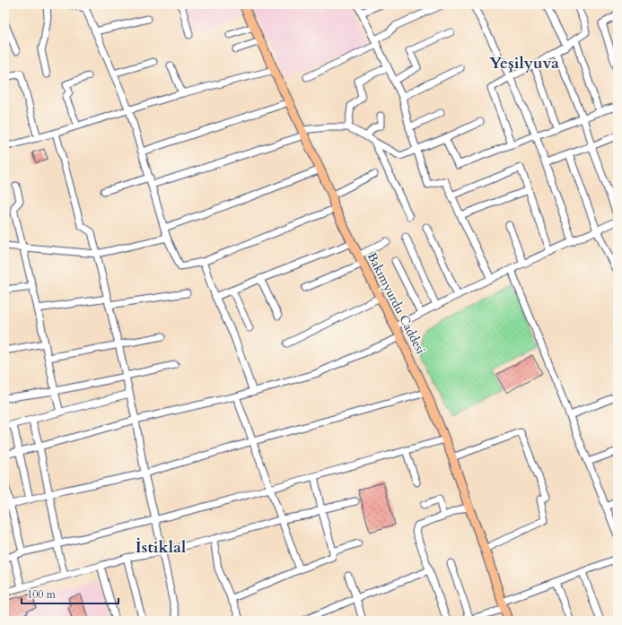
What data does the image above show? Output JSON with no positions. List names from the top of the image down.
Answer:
{
  "streets": {
    "main road": ["Bakımyurdu Caddesi"]
  },
  "districts": ["Yeşilyuva", "İstiklal"],
  "scale_bar": "100 m"
}
